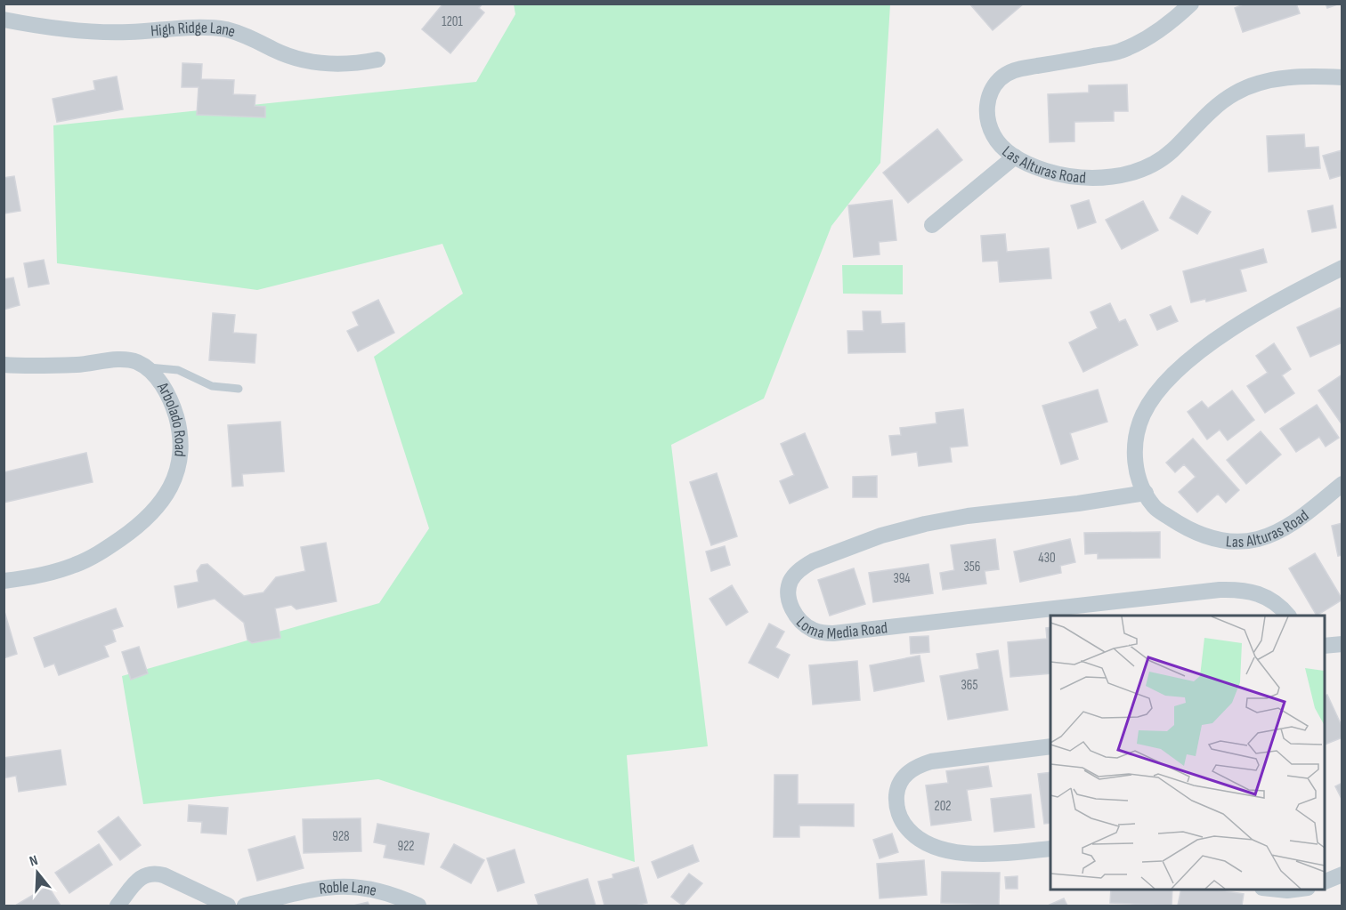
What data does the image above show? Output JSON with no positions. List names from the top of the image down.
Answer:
{
  "streets": {
    "street": [
      "High Ridge Lane",
      "Las Alturas Road",
      "Arbolado Road",
      "Loma Media Road",
      "Roble Lane"
    ]
  },
  "crossings": [
    ["Las Alturas Road", "Loma Media Road"]
  ],
  "house_numbers": [
    "1201",
    "430",
    "356",
    "394",
    "365",
    "202",
    "928",
    "922"
  ],
  "north": "top"
}
